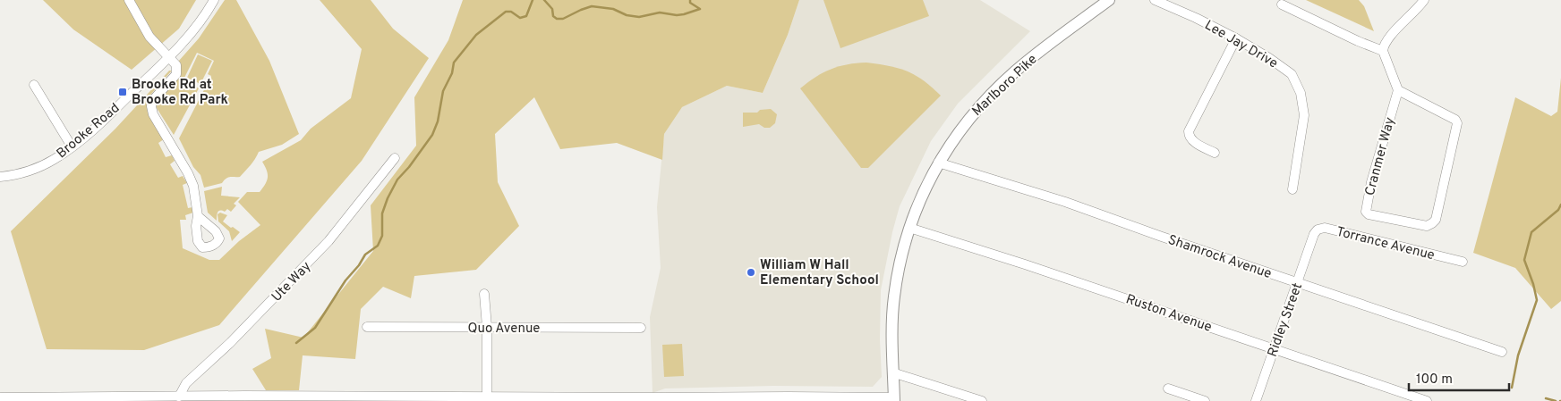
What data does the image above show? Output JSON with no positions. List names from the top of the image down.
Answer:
{
  "streets": {
    "main road": ["Marlboro Pike"],
    "street": [
      "Lee Jay Drive",
      "Brooke Road",
      "Cranmer Way",
      "Torrance Avenue",
      "Shamrock Avenue",
      "Ute Way",
      "Ruston Avenue",
      "Ridley Street",
      "Quo Avenue"
    ]
  },
  "crossings": [
    ["Marlboro Pike", "Shamrock Avenue"],
    ["Marlboro Pike", "Ruston Avenue"],
    ["Torrance Avenue", "Ridley Street"],
    ["Shamrock Avenue", "Ridley Street"],
    ["Ruston Avenue", "Ridley Street"]
  ],
  "places": {
    "transit": ["Brooke Rd at Brooke Rd Park"],
    "other": ["William W Hall Elementary School"]
  },
  "scale_bar": "100 m"
}
